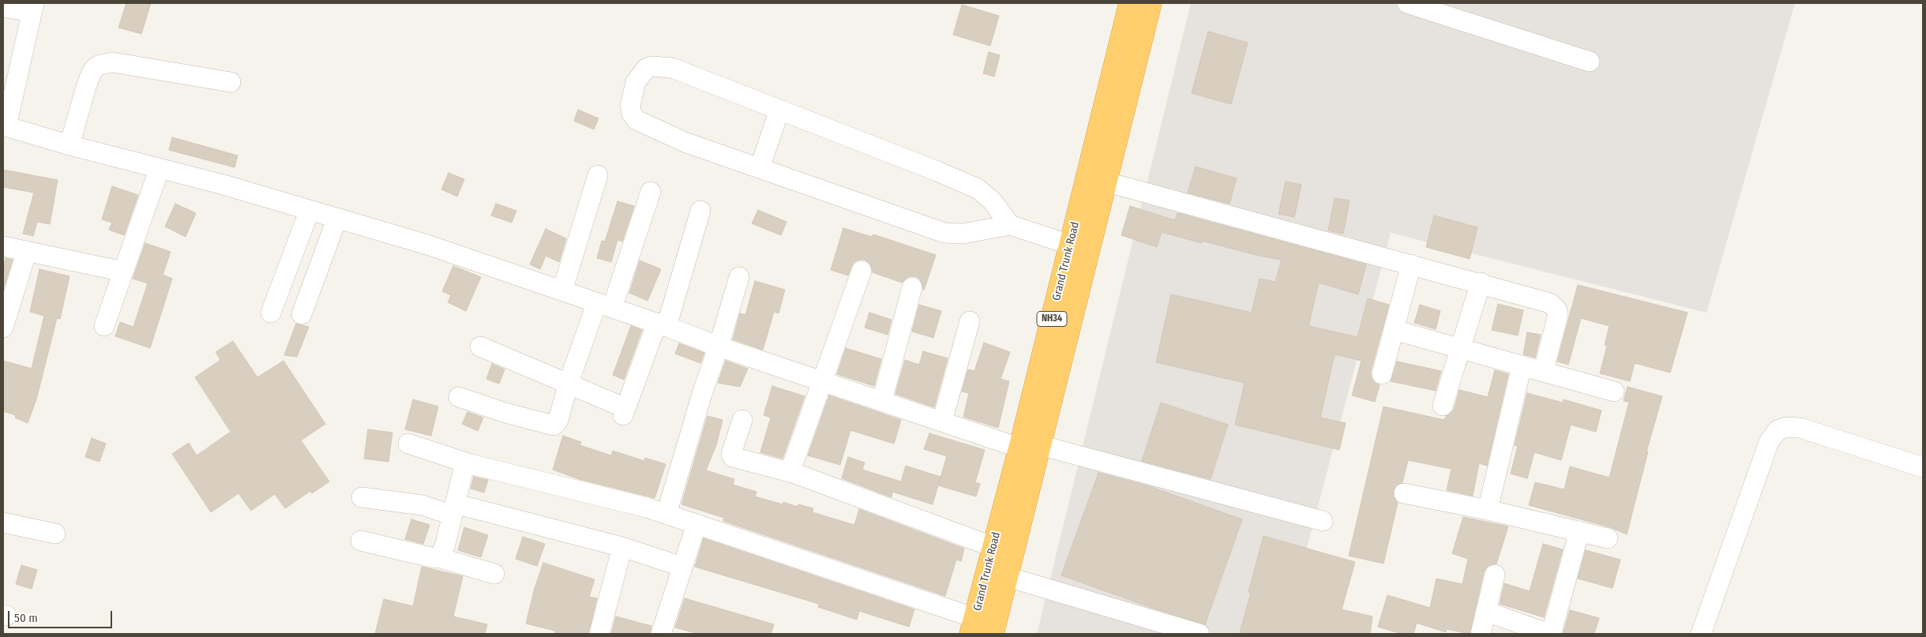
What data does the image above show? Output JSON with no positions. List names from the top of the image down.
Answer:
{
  "streets": {
    "highway": ["Grand Trunk Road", "NH34"]
  },
  "scale_bar": "50 m"
}
